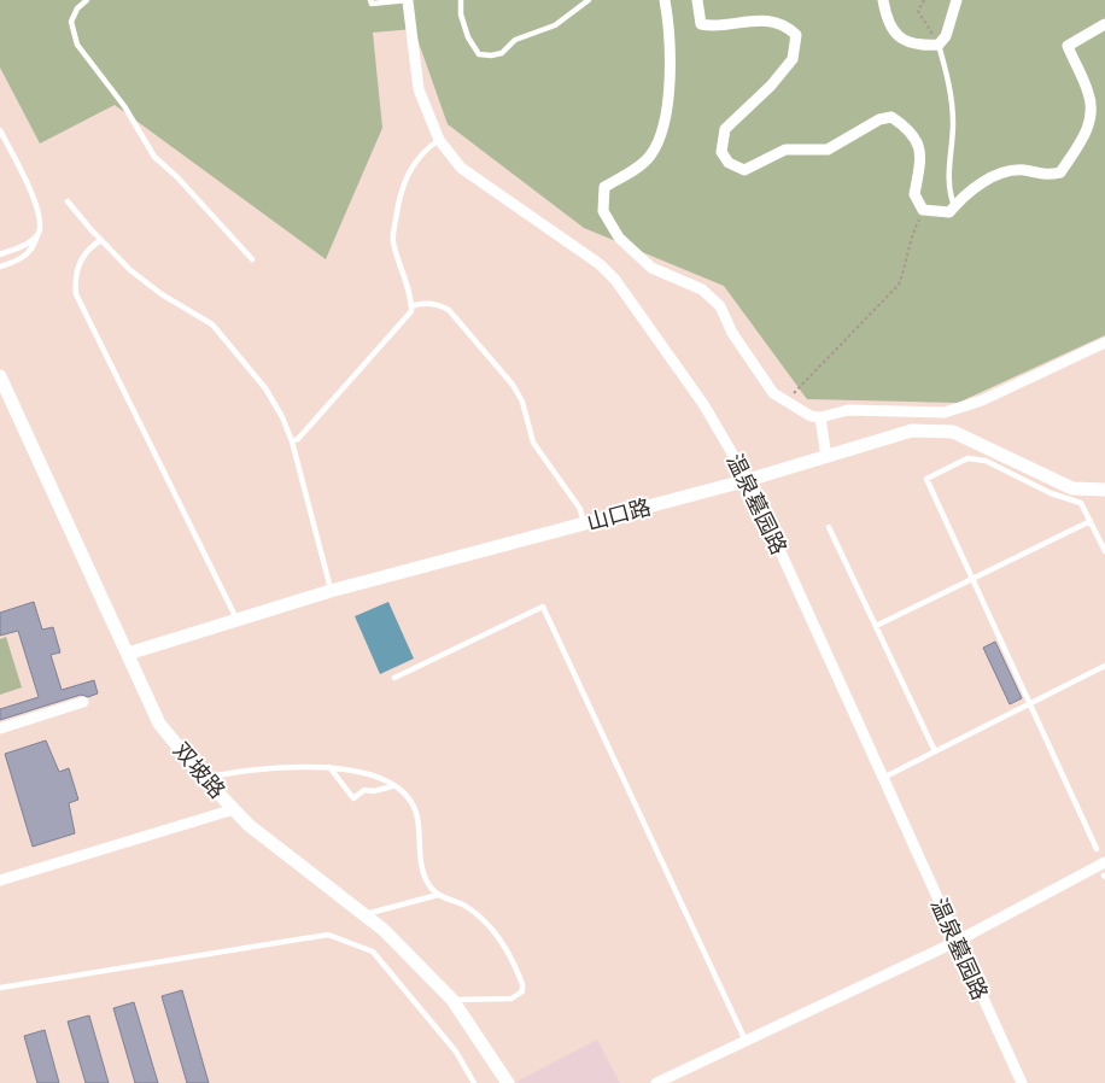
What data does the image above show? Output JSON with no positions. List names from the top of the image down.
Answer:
{
  "streets": {
    "street": ["温泉墓园路", "山口路", "双坡路"]
  },
  "crossings": [
    ["温泉墓园路", "山口路"],
    ["山口路", "双坡路"]
  ]
}
